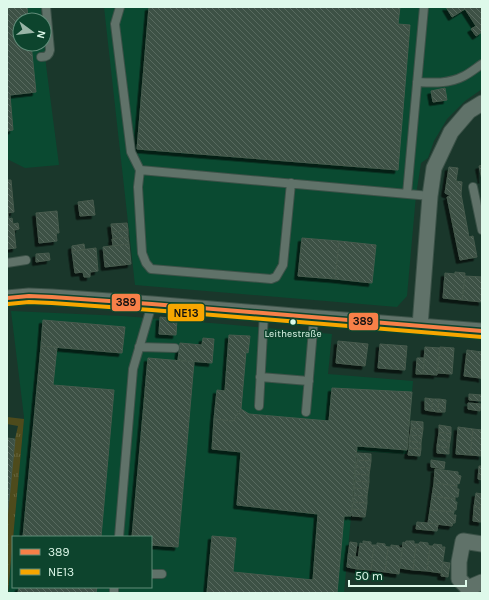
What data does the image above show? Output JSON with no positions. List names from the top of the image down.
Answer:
{
  "places": ["Leithestraße"],
  "lines": ["transit line 389", "transit line NE13"],
  "legend": ["389", "NE13"],
  "scale_bar": "50 m",
  "north": "right"
}
